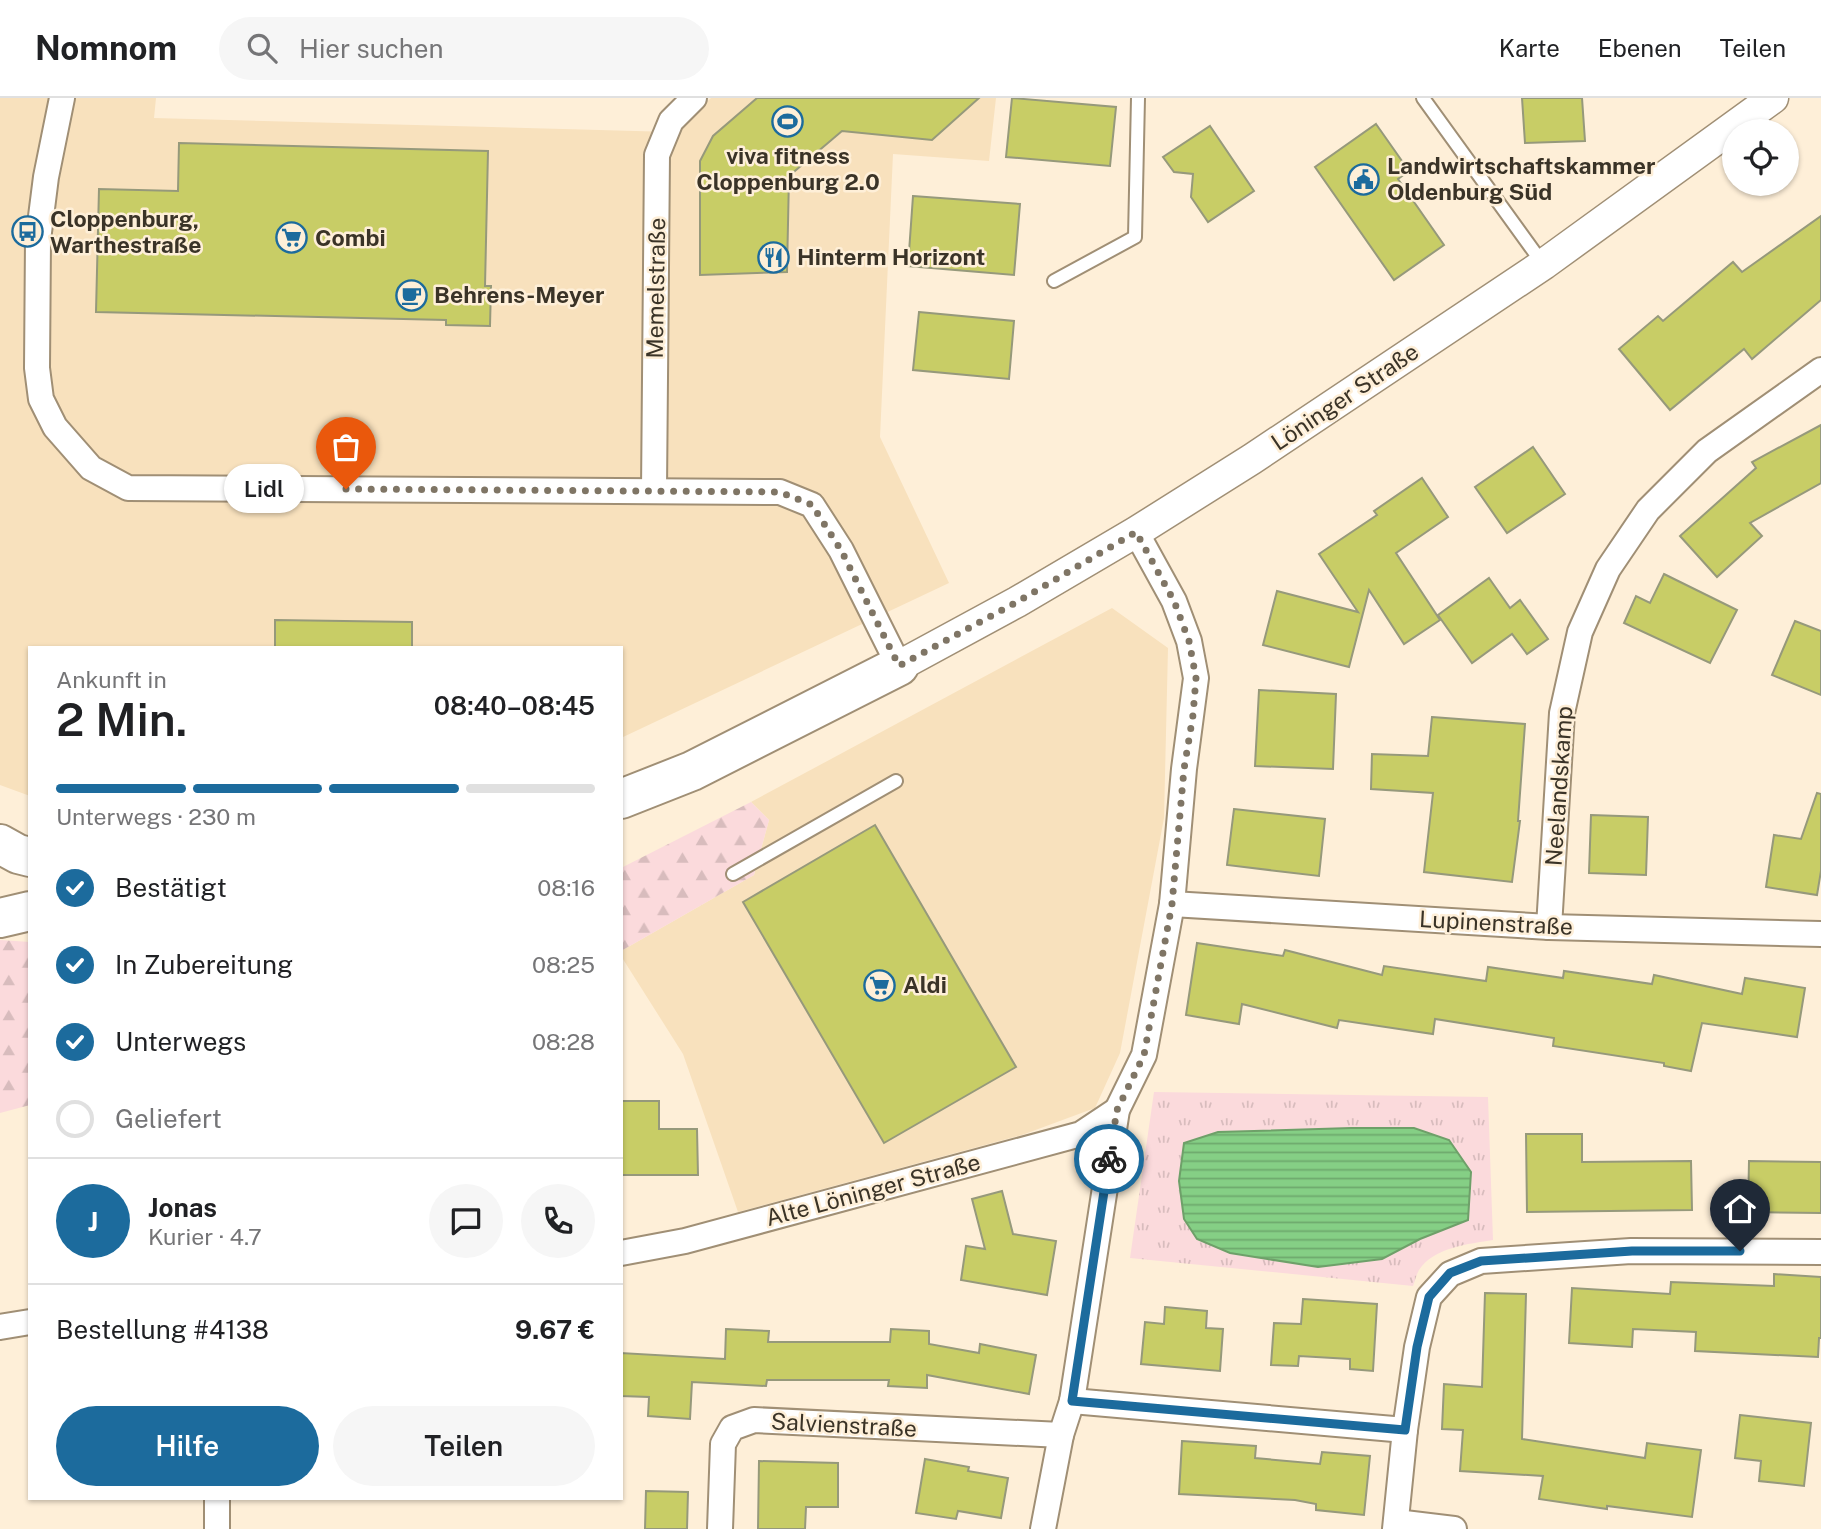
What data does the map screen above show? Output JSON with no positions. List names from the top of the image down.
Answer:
{
  "streets": {
    "street": [
      "Memelstraße",
      "Löninger Straße",
      "Neelandskamp",
      "Lupinenstraße",
      "Alte Löninger Straße",
      "Salvienstraße"
    ]
  },
  "crossings": [
    ["Neelandskamp", "Lupinenstraße"]
  ],
  "places": {
    "sports": ["viva fitness Cloppenburg 2.0"],
    "public building": ["Landwirtschaftskammer Oldenburg Süd"],
    "bus stop": ["Cloppenburg, Warthestraße"],
    "supermarket": ["Combi", "Aldi"],
    "restaurant": ["Hinterm Horizont"],
    "cafe": ["Behrens-Meyer"],
    "other": ["Lidl"]
  },
  "page": {
    "header": "Nomnom",
    "search": "Hier suchen",
    "nav": ["Karte", "Ebenen", "Teilen"],
    "bubble": "Lidl",
    "heading": ["2 Min.", "Ankunft in", "08:40–08:45"],
    "panel": [
      "Jonas",
      "Kurier · 4.7",
      "Bestellung #4138",
      "9.67 €"
    ],
    "bar": "Unterwegs · 230 m",
    "list": [
      ["Bestätigt", "08:16"],
      ["In Zubereitung", "08:25"],
      ["Unterwegs", "08:28"],
      "Geliefert"
    ],
    "round": "J",
    "buttons": ["Hilfe", "Teilen"]
  }
}
